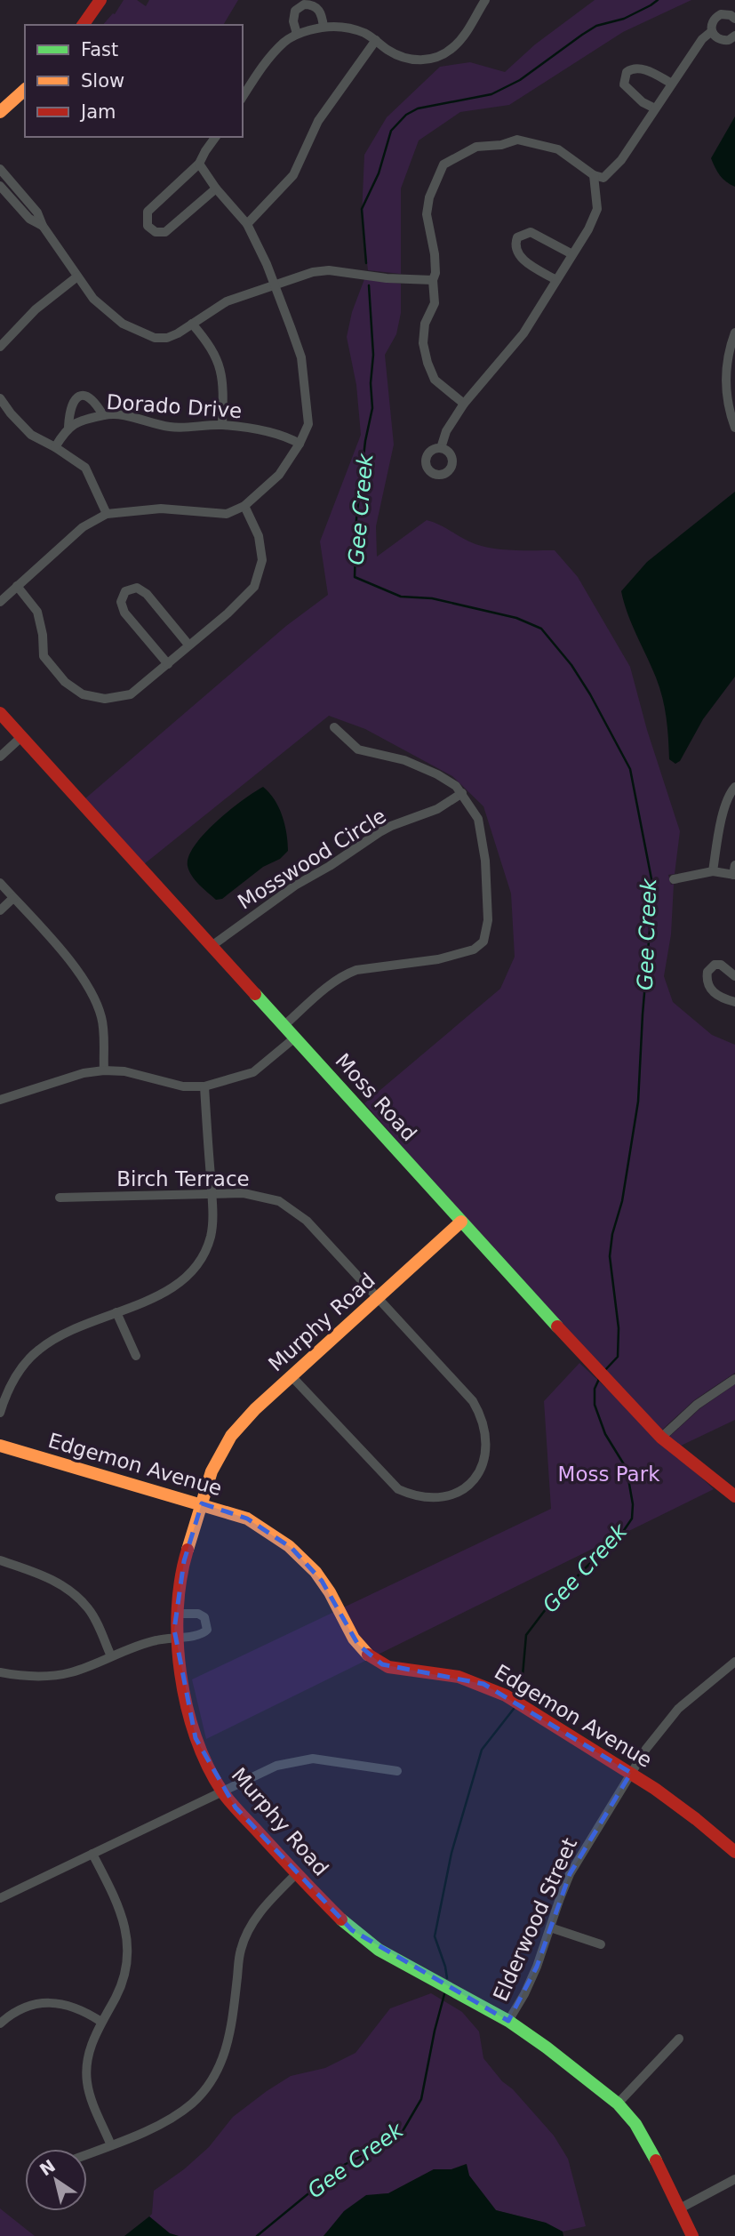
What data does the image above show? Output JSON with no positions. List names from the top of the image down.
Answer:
{
  "streets": {
    "street": [
      "Dorado Drive",
      "Mosswood Circle",
      "Moss Road",
      "Birch Terrace",
      "Murphy Road",
      "Edgemon Avenue",
      "Elderwood Street"
    ]
  },
  "crossings": [
    ["Mosswood Circle", "Moss Road"],
    ["Moss Road", "Murphy Road"],
    ["Birch Terrace", "Murphy Road"],
    ["Murphy Road", "Edgemon Avenue"],
    ["Murphy Road", "Elderwood Street"],
    ["Edgemon Avenue", "Elderwood Street"]
  ],
  "water": ["Gee Creek"],
  "parks": ["Moss Park"],
  "legend": ["Fast", "Slow", "Jam"],
  "north": "top left"
}
